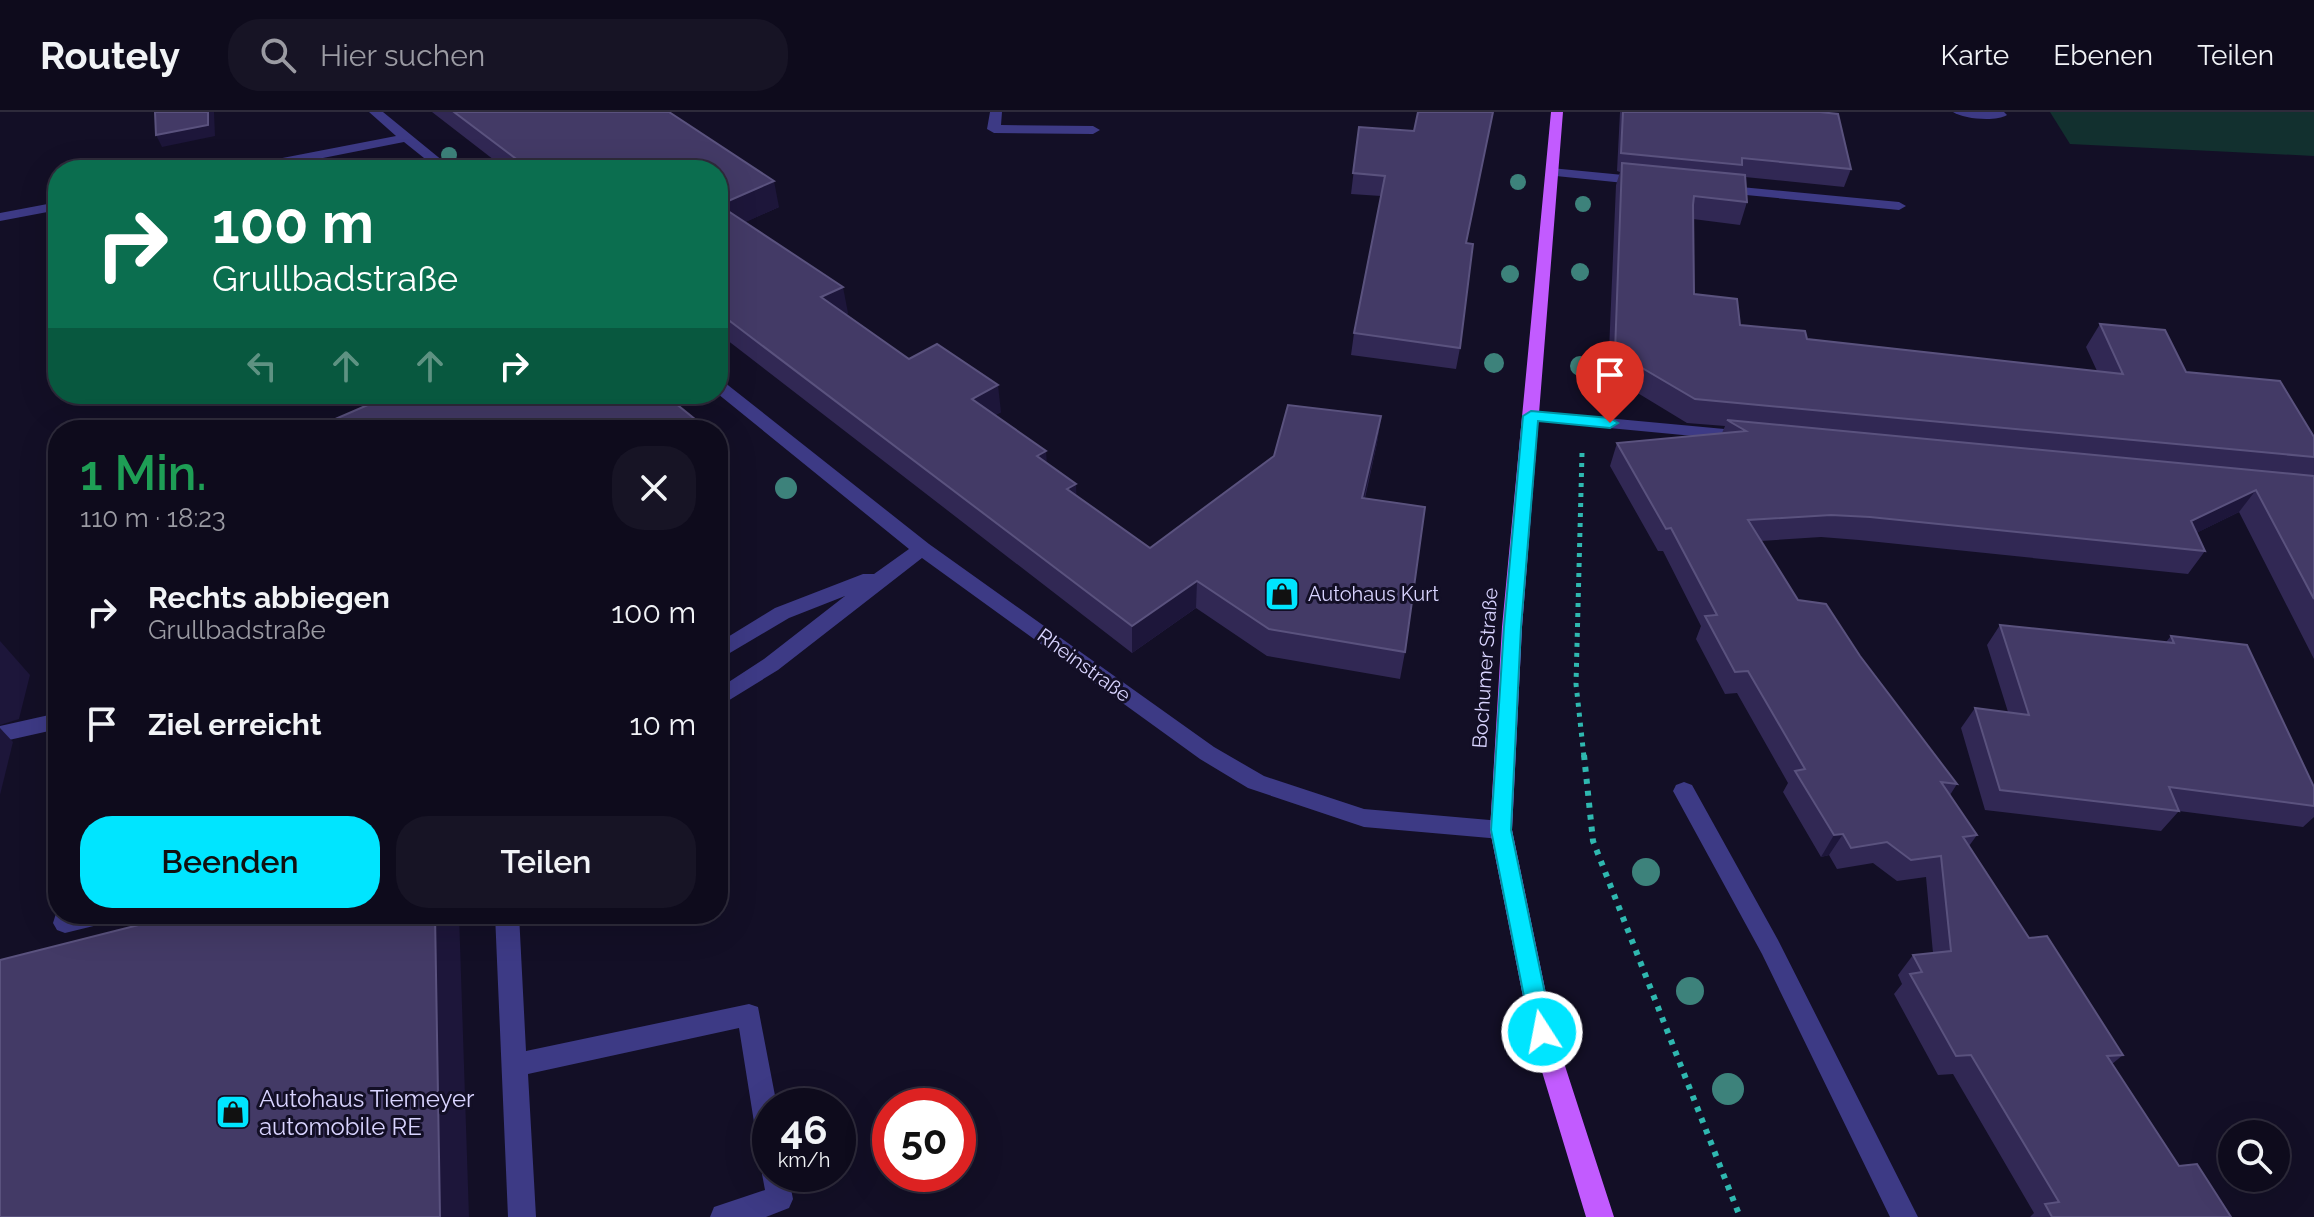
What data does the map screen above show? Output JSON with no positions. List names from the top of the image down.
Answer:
{
  "streets": {
    "main road": ["Bochumer Straße"],
    "street": ["Rheinstraße"]
  },
  "crossings": [
    ["Rheinstraße", "Bochumer Straße"]
  ],
  "places": {
    "shop": ["Autohaus Kurt", "Autohaus Tiemeyer automobile RE"]
  },
  "page": {
    "header": "Routely",
    "search": "Hier suchen",
    "nav": ["Karte", "Ebenen", "Teilen"],
    "turn": ["100 m", "Grullbadstraße"],
    "heading": ["1 Min.", "110 m · 18:23"],
    "list": [
      {
        "name": "Rechts abbiegen",
        "note": "Grullbadstraße",
        "value": "100 m"
      },
      {
        "name": "Ziel erreicht",
        "value": "10 m"
      }
    ],
    "buttons": ["Beenden", "Teilen"],
    "speed": "46 km/h",
    "limit": "50"
  }
}
